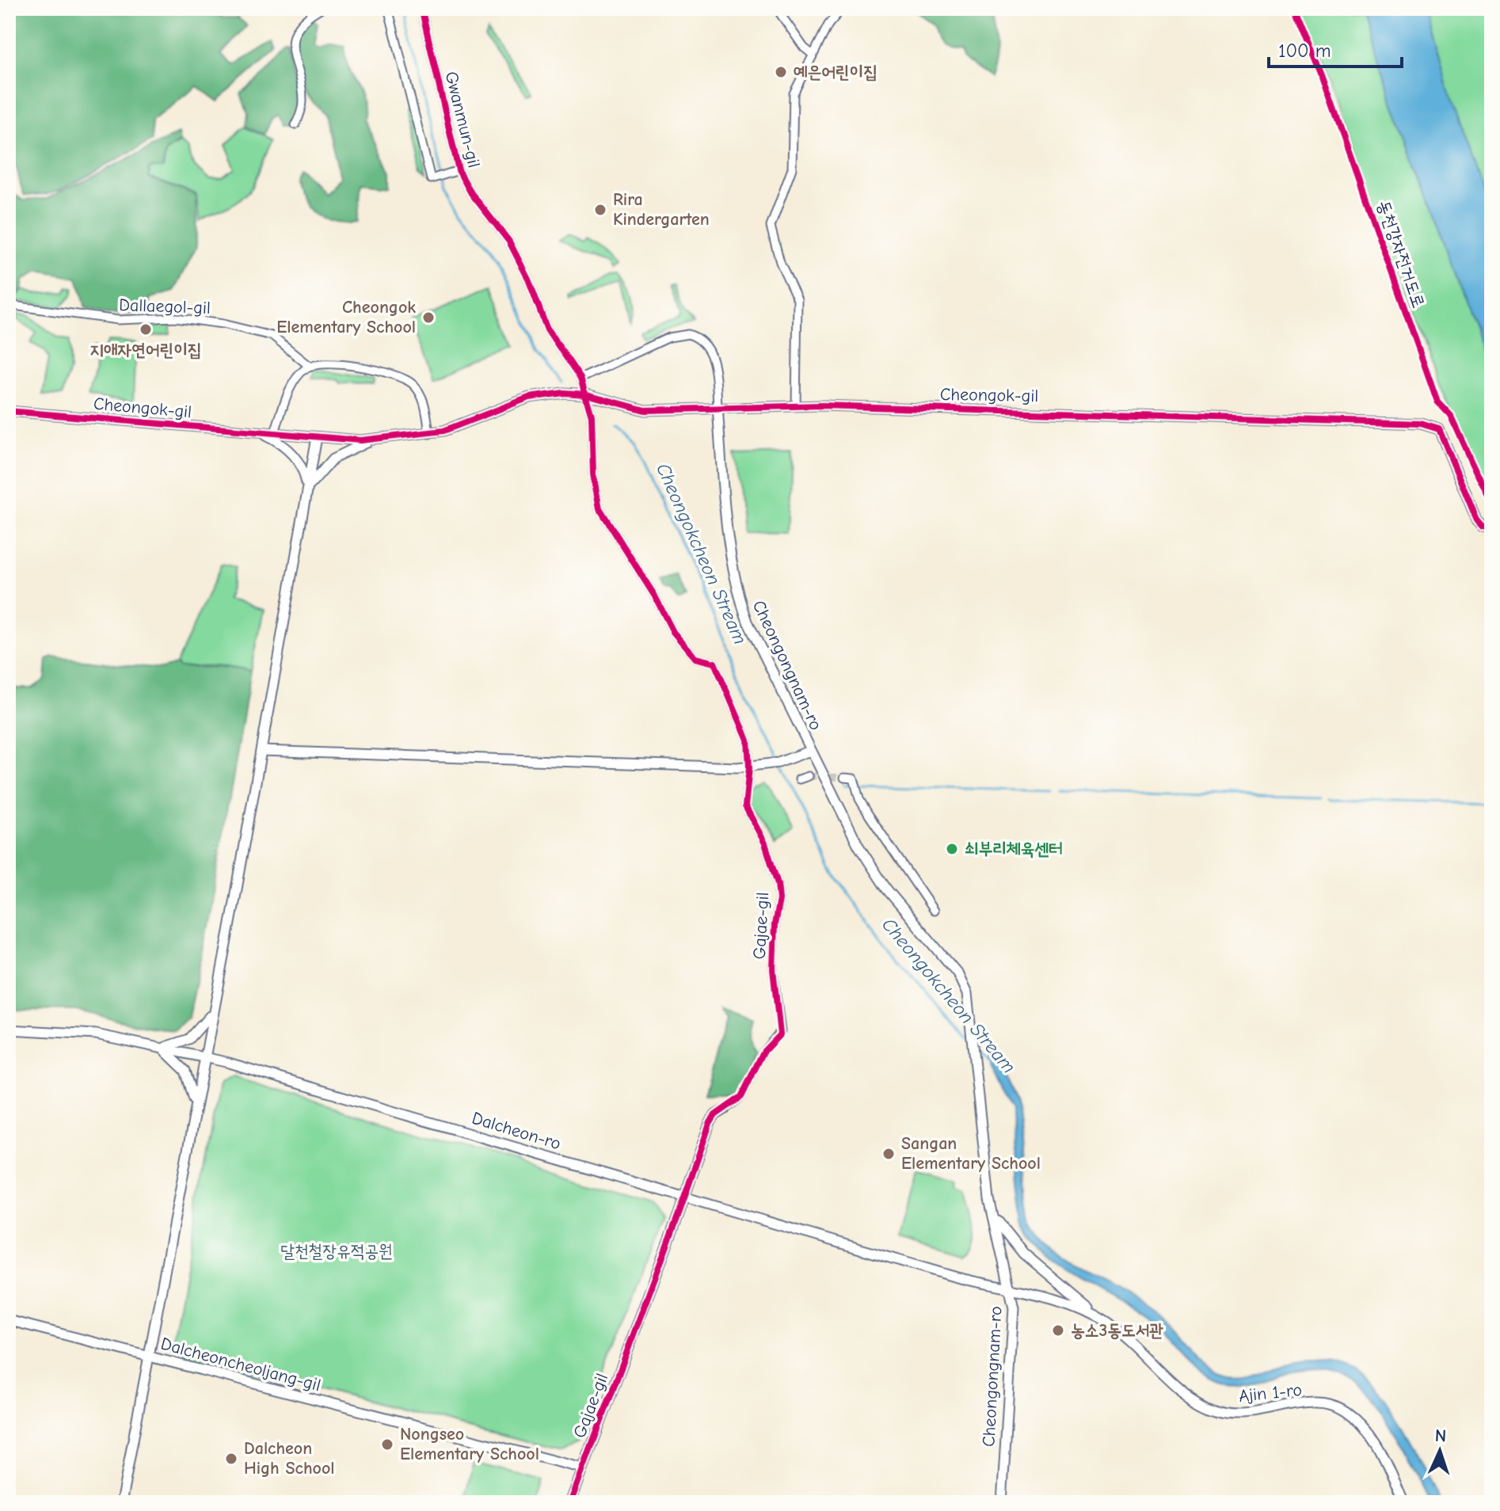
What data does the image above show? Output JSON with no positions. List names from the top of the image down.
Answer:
{
  "streets": {
    "street": [
      "Gwanmun-gil",
      "Dallaegol-gil",
      "Cheongok-gil",
      "Cheongongnam-ro",
      "Gajae-gil",
      "Dalcheon-ro",
      "Dalcheoncheoljang-gil",
      "Ajin 1-ro"
    ],
    "cycle path": ["동천강자전거도로"]
  },
  "crossings": [
    ["Gwanmun-gil", "Cheongok-gil"],
    ["Gwanmun-gil", "Cheongongnam-ro"],
    ["Gwanmun-gil", "Gajae-gil"],
    ["Cheongok-gil", "Cheongongnam-ro"],
    ["Cheongok-gil", "Gajae-gil"],
    ["Cheongok-gil", "Dalcheoncheoljang-gil"],
    ["Cheongongnam-ro", "Dalcheon-ro"],
    ["Cheongongnam-ro", "Ajin 1-ro"],
    ["Gajae-gil", "Dalcheon-ro"],
    ["Gajae-gil", "Dalcheoncheoljang-gil"],
    ["Dalcheon-ro", "Dalcheoncheoljang-gil"],
    ["Dalcheon-ro", "Ajin 1-ro"]
  ],
  "water": ["Cheongokcheon Stream"],
  "parks": ["달천철장유적공원"],
  "places": [
    "예은어린이집",
    "Rira Kindergarten",
    "Cheongok Elementary School",
    "지애자연어린이집",
    "쇠부리체육센터",
    "Sangan Elementary School",
    "농소3동도서관",
    "Nongseo Elementary School",
    "Dalcheon High School"
  ],
  "scale_bar": "100 m",
  "north": "top"
}
